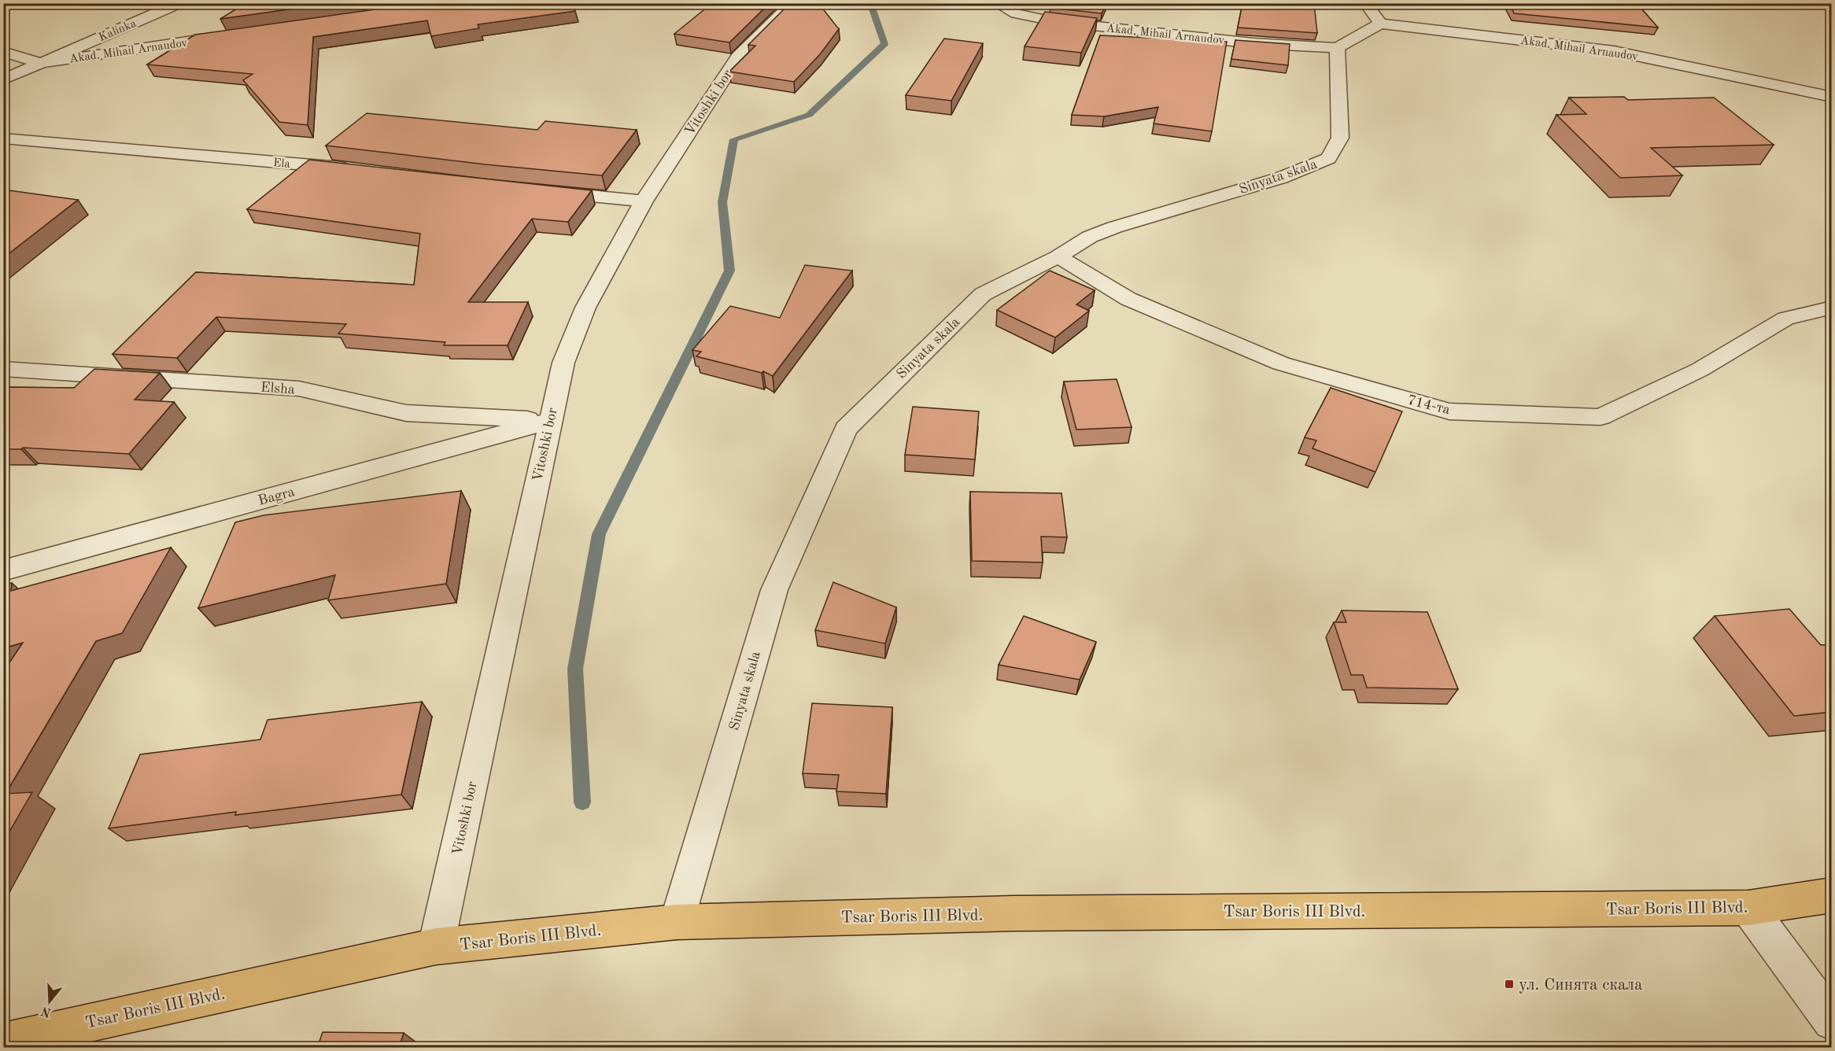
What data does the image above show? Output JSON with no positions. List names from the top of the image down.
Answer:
{
  "streets": {
    "main road": ["Tsar Boris III Blvd."],
    "street": [
      "Kalinka",
      "Akad. Mihail Arnaudov",
      "Vitoshki bor",
      "Ela",
      "Sinyata skala",
      "Elsha",
      "714-та",
      "Bagra"
    ]
  },
  "crossings": [
    ["Kalinka", "Akad. Mihail Arnaudov"],
    ["Akad. Mihail Arnaudov", "Sinyata skala"],
    ["Vitoshki bor", "Elsha"],
    ["Vitoshki bor", "Bagra"],
    ["Vitoshki bor", "Tsar Boris III Blvd."],
    ["Sinyata skala", "714-та"],
    ["Sinyata skala", "Tsar Boris III Blvd."],
    ["Elsha", "Bagra"]
  ],
  "places": {
    "transit": ["ул. Синята скала"]
  },
  "north": "bottom"
}
